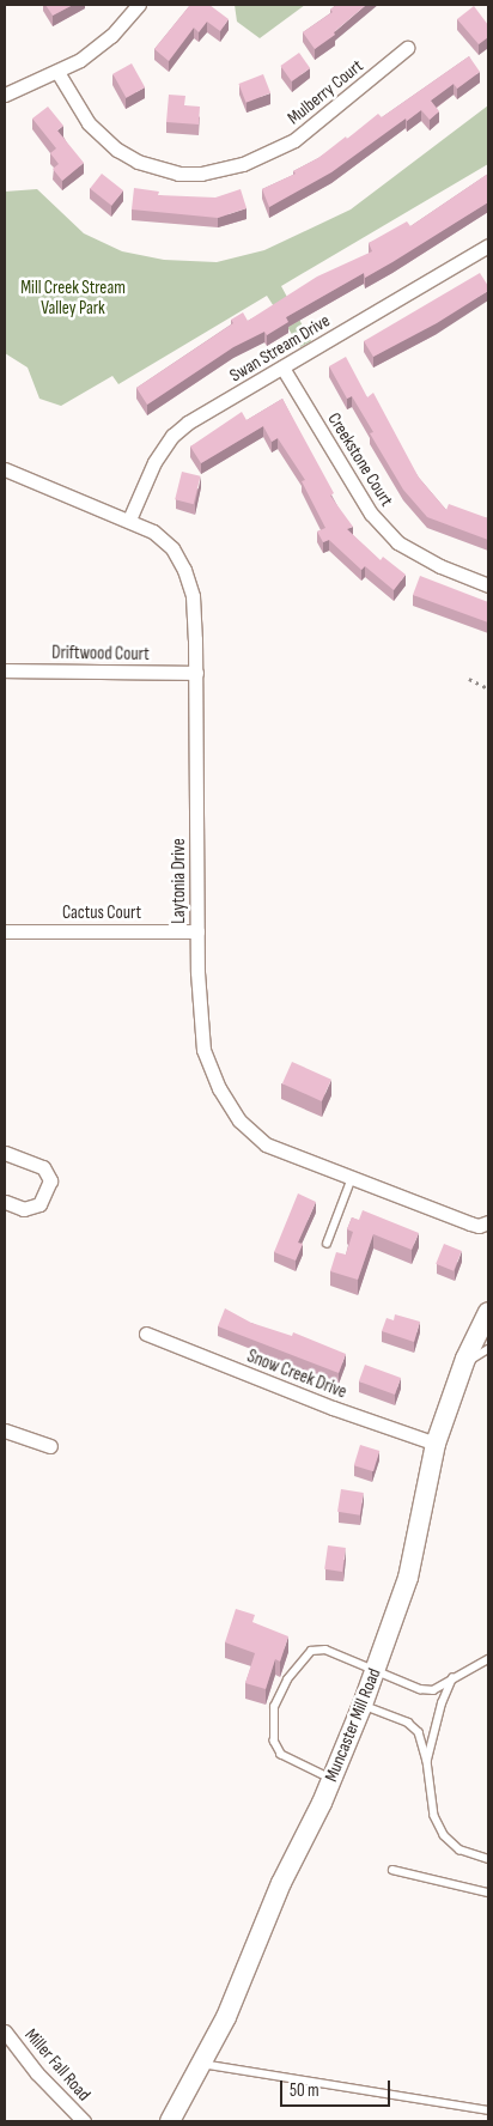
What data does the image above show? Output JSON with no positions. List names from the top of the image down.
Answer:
{
  "streets": {
    "main road": ["Muncaster Mill Road"],
    "street": [
      "Mulberry Court",
      "Swan Stream Drive",
      "Creekstone Court",
      "Driftwood Court",
      "Laytonia Drive",
      "Cactus Court",
      "Snow Creek Drive",
      "Miller Fall Road"
    ]
  },
  "crossings": [
    ["Swan Stream Drive", "Creekstone Court"],
    ["Swan Stream Drive", "Laytonia Drive"],
    ["Driftwood Court", "Laytonia Drive"],
    ["Laytonia Drive", "Cactus Court"],
    ["Snow Creek Drive", "Muncaster Mill Road"]
  ],
  "parks": ["Mill Creek Stream Valley Park"],
  "scale_bar": "50 m"
}
